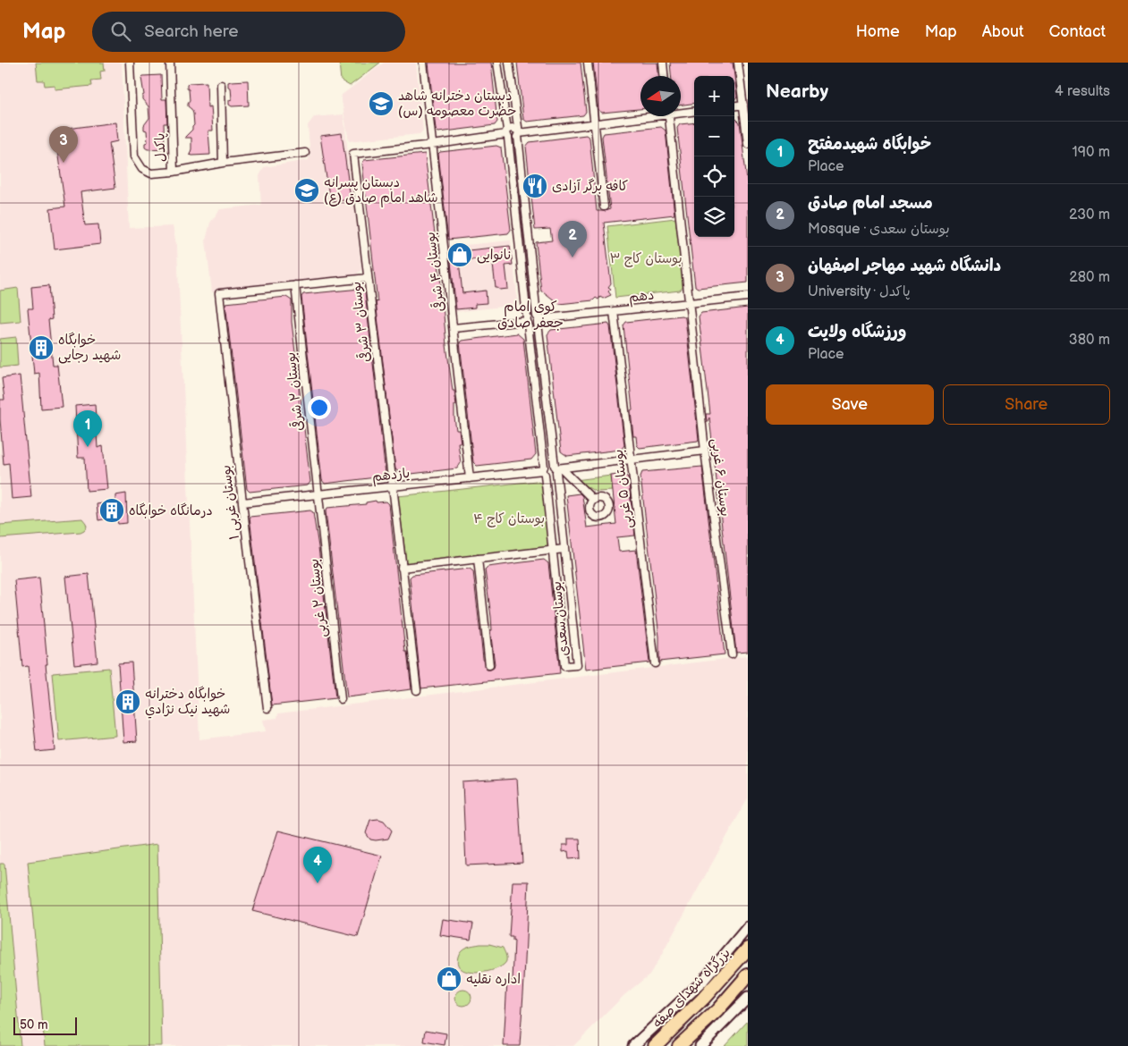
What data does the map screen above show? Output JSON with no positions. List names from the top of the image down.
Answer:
{
  "streets": {
    "highway": ["بزرگراه شهدای صفه"],
    "street": [
      "پاکدل",
      "بوستان ۴ شرقی",
      "دهم",
      "بوستان ۳ شرقی",
      "بوستان ۲ شرقی",
      "یازدهم",
      "بوستان ۶ غربی",
      "بوستان ۵ غربی",
      "بوستان غربی ۱",
      "بوستان ۲ غربی",
      "بوستان سعدی"
    ]
  },
  "crossings": [
    ["بوستان ۴ شرقی", "بوستان ۳ شرقی"],
    ["بوستان ۴ شرقی", "یازدهم"],
    ["دهم", "بوستان ۶ غربی"],
    ["دهم", "بوستان ۵ غربی"],
    ["دهم", "بوستان سعدی"],
    ["بوستان ۳ شرقی", "یازدهم"],
    ["بوستان ۲ شرقی", "یازدهم"],
    ["بوستان ۲ شرقی", "بوستان غربی ۱"],
    ["بوستان ۲ شرقی", "بوستان ۲ غربی"],
    ["یازدهم", "بوستان غربی ۱"],
    ["یازدهم", "بوستان ۲ غربی"],
    ["یازدهم", "بوستان سعدی"]
  ],
  "districts": ["کوی امام جعفر صادق"],
  "parks": ["بوستان کاج ۳", "بوستان کاج ۴"],
  "places": {
    "school or university": ["دبستان دخترانه شاهد حضرت معصومه (س)", "دبستان پسرانه شاهد امام صادق (ع)"],
    "restaurant": ["کافه برگر آزادی"],
    "shop": ["نانوایی", "اداره نقليه"],
    "building": ["خوابگاه شهید رجایی", "درمانگاه خوابگاه", "خوابگاه دخترانه شهيد نيک نژادي"]
  },
  "scale_bar": "50 m",
  "north": "left",
  "page": {
    "header": "Map",
    "search": "Search here",
    "nav": [
      "Home",
      "Map",
      "About",
      "Contact"
    ],
    "heading": ["Nearby", "4 results"],
    "map_buttons": ["+", "−"],
    "list": [
      {
        "mark": "1",
        "name": "خوابگاه شهیدمفتح",
        "note": "Place",
        "value": "190 m"
      },
      {
        "mark": "2",
        "name": "مسجد امام صادق",
        "note": "Mosque · بوستان سعدی",
        "value": "230 m"
      },
      {
        "mark": "3",
        "name": "دانشگاه شهید مهاجر اصفهان",
        "note": "University · پاکدل",
        "value": "280 m"
      },
      {
        "mark": "4",
        "name": "ورزشگاه ولایت",
        "note": "Place",
        "value": "380 m"
      }
    ],
    "pins": [
      "3",
      "2",
      "1",
      "4"
    ],
    "buttons": ["Save", "Share"],
    "scale": "50 m"
  }
}
